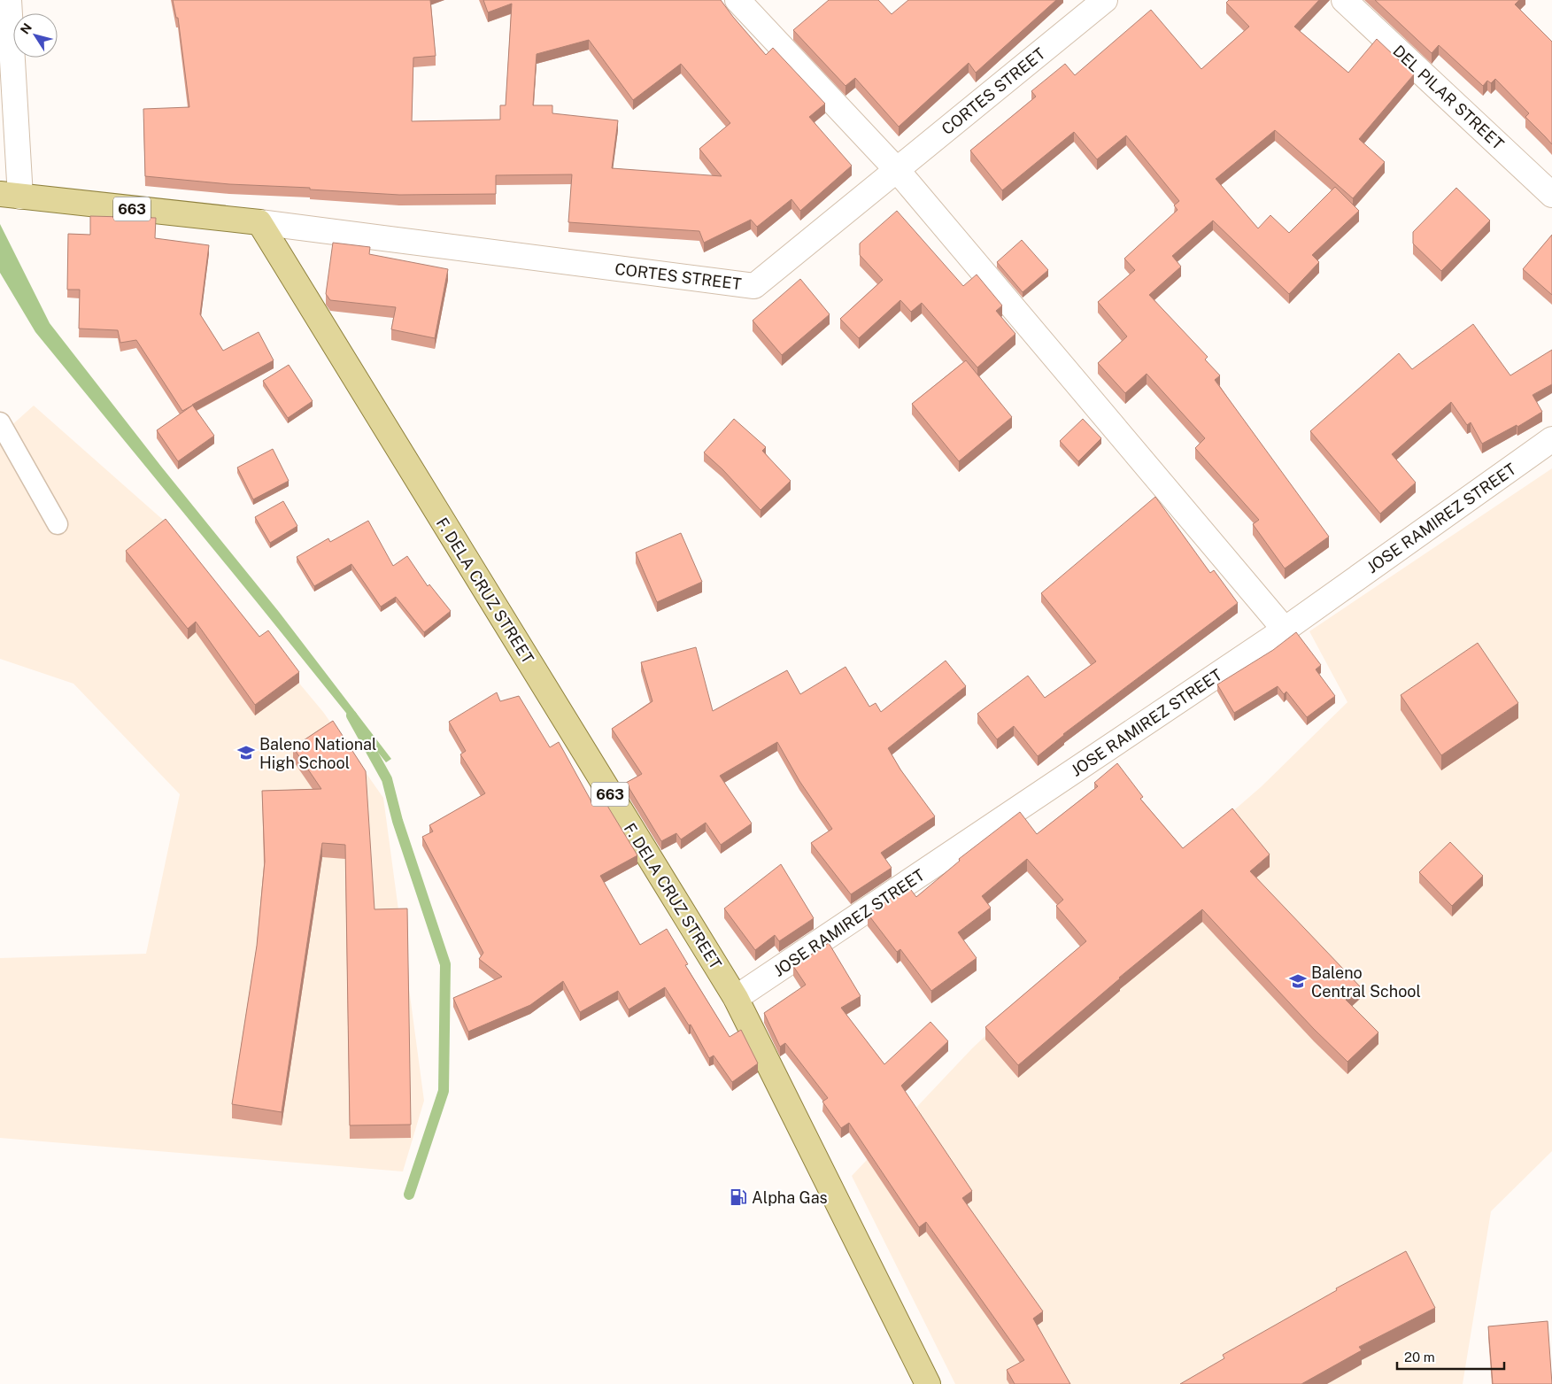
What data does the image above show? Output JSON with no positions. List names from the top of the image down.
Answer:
{
  "streets": {
    "main road": ["663", "F. DELA CRUZ STREET"],
    "street": ["CORTES STREET", "DEL PILAR STREET", "JOSE RAMIREZ STREET"]
  },
  "crossings": [
    ["CORTES STREET", "663"],
    ["CORTES STREET", "F. DELA CRUZ STREET"],
    ["663", "F. DELA CRUZ STREET"],
    ["JOSE RAMIREZ STREET", "F. DELA CRUZ STREET"]
  ],
  "places": {
    "school or university": ["Baleno National High School", "Baleno Central School"],
    "fuel station": ["Alpha Gas"]
  },
  "scale_bar": "20 m",
  "north": "top left"
}
